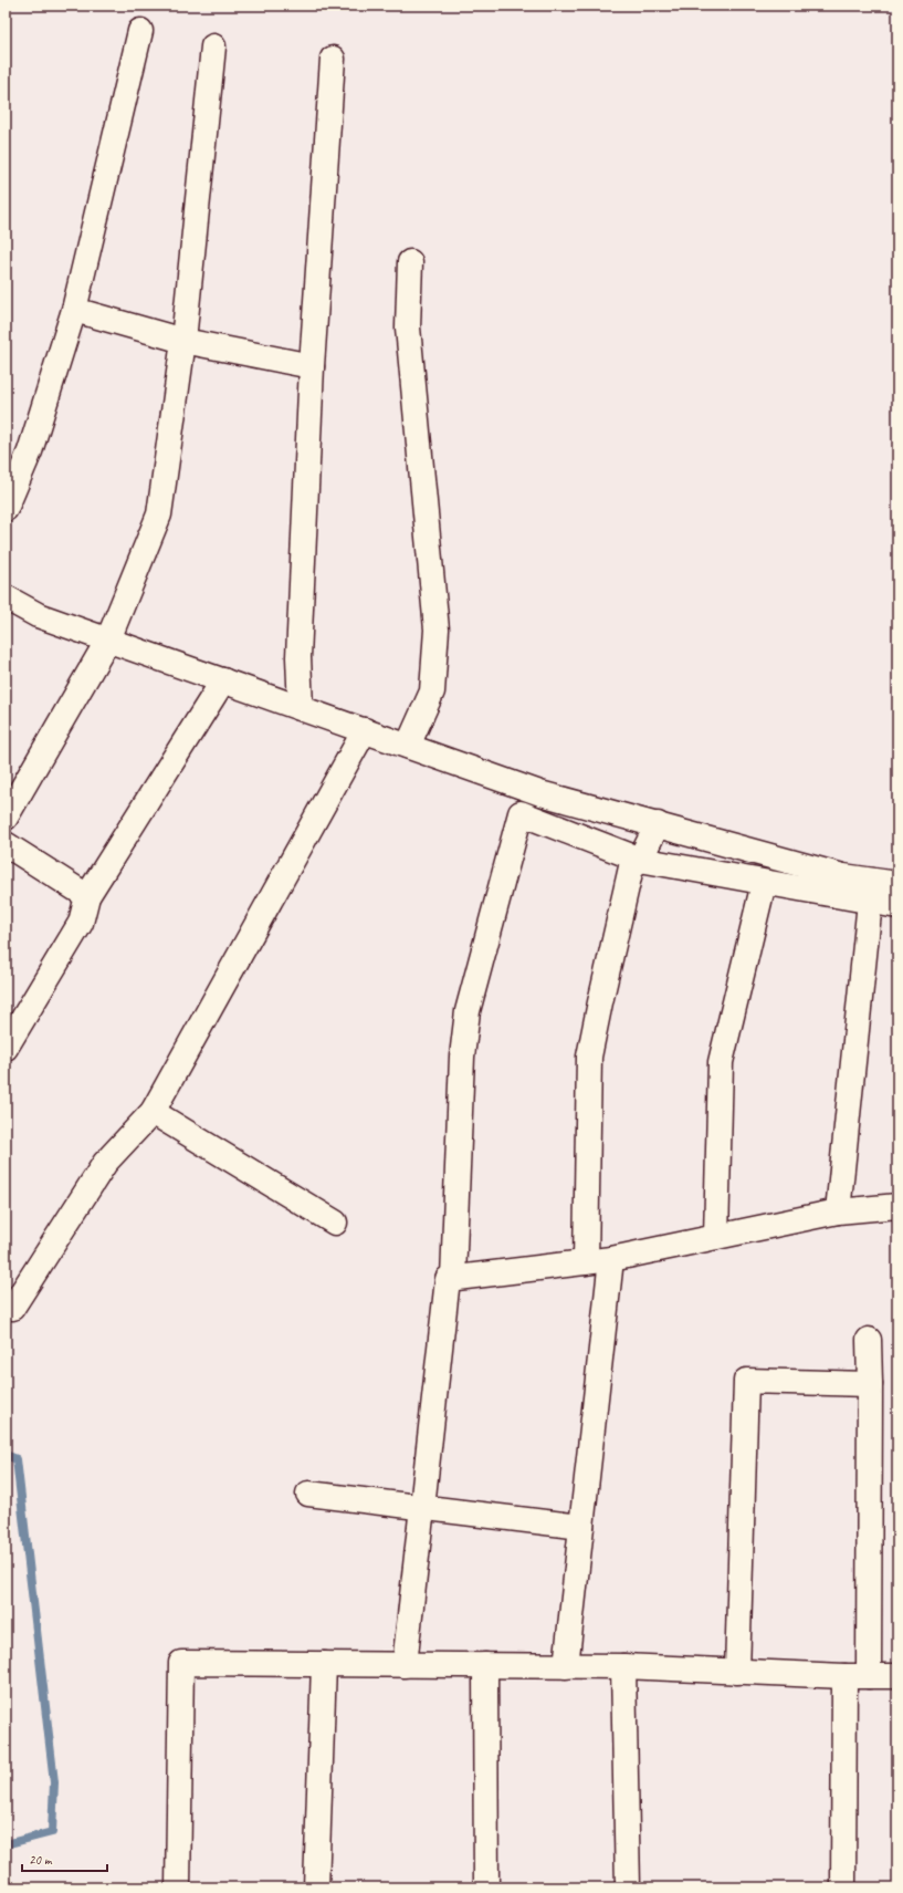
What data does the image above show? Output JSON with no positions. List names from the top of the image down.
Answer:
{
  "scale_bar": "20 m"
}
